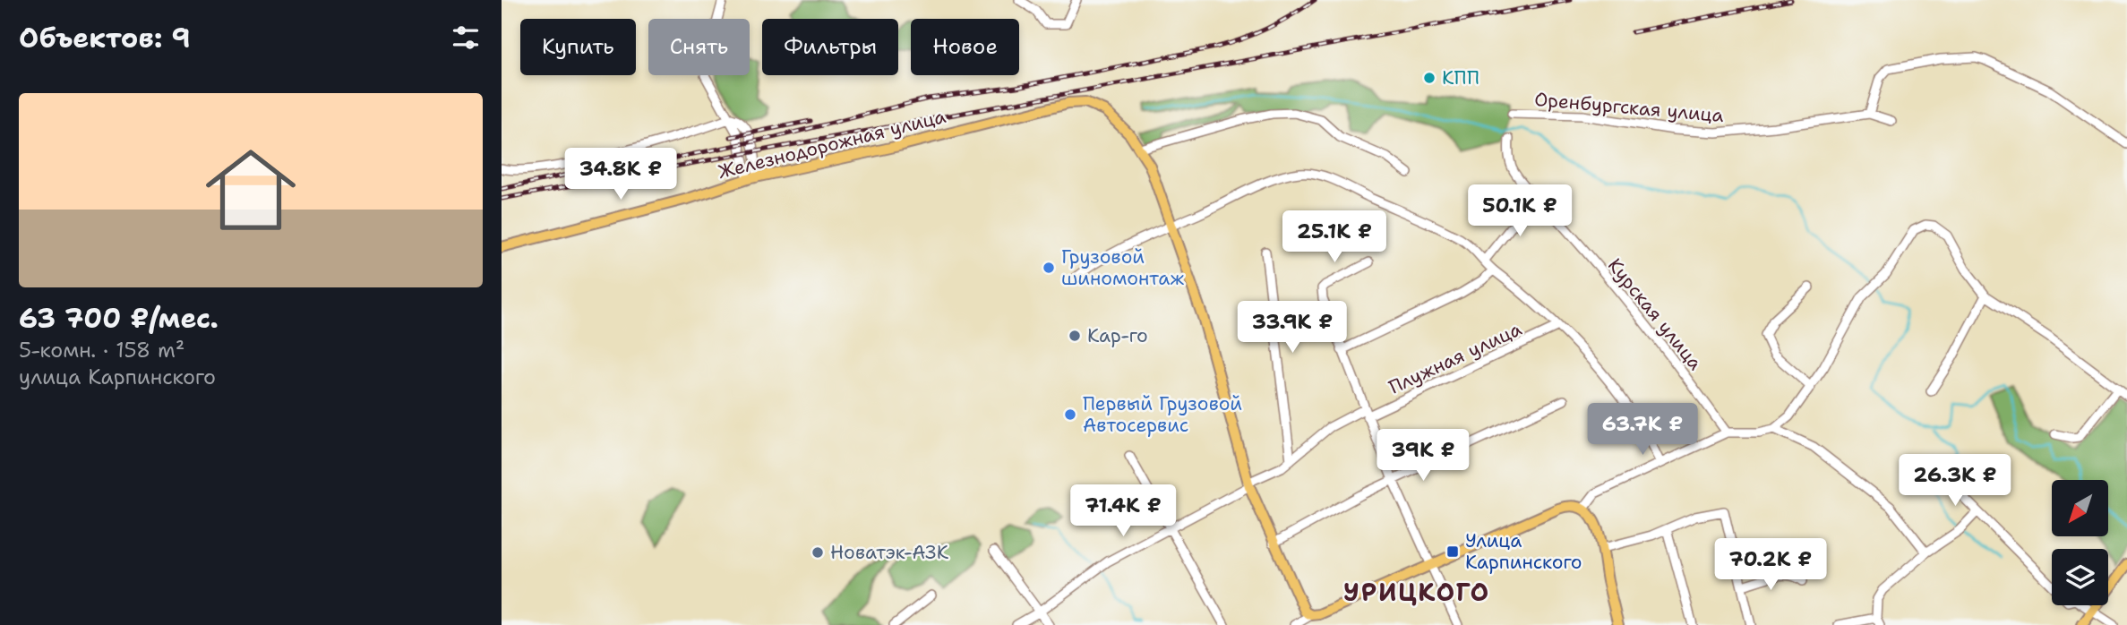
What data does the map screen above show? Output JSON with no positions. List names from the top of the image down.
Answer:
{
  "streets": {
    "main road": ["Железнодорожная улица"],
    "street": ["Оренбургская улица", "Курская улица", "Плужная улица"]
  },
  "districts": ["УРИЦКОГО"],
  "places": {
    "other": [
      "КПП",
      "Грузовой шиномонтаж",
      "Кар-го",
      "Первый Грузовой Автосервис",
      "Новатэк-АЗК"
    ],
    "transit": ["Улица Карпинского"]
  },
  "north": "bottom left",
  "page": {
    "heading": "Объектов: 9",
    "chip": [
      "Купить",
      "Снять",
      "Фильтры",
      "Новое"
    ],
    "list": [
      {
        "name": "63 700 ₽/мес.",
        "note": "5-комн. · 158 m² · улица Карпинского"
      }
    ],
    "price": [
      "34.8K ₽",
      "50.1K ₽",
      "25.1K ₽",
      "33.9K ₽",
      "63.7K ₽",
      "39K ₽",
      "26.3K ₽",
      "71.4K ₽",
      "70.2K ₽"
    ]
  }
}
